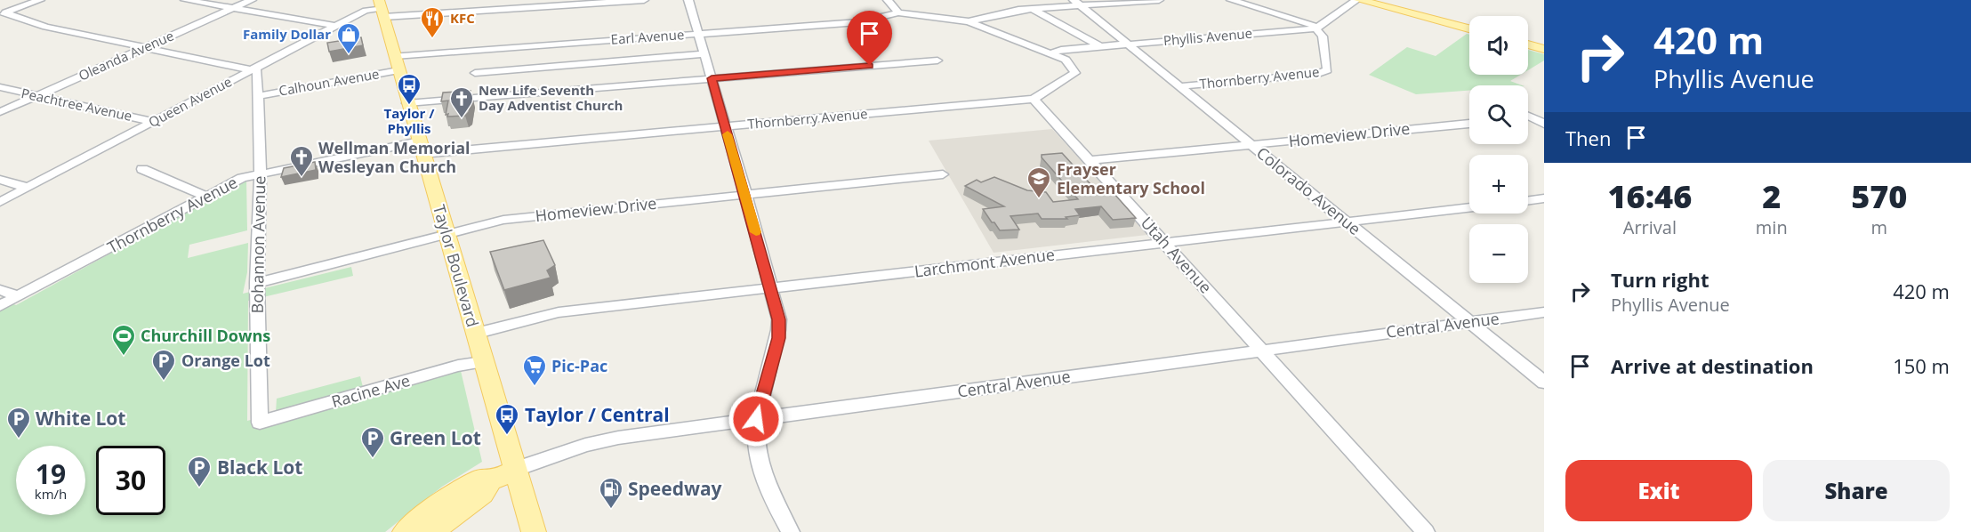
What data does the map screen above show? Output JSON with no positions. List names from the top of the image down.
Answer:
{
  "streets": {
    "main road": ["Taylor Boulevard", "Central Avenue"],
    "street": [
      "Earl Avenue",
      "Phyllis Avenue",
      "Oleanda Avenue",
      "Thornberry Avenue",
      "Calhoun Avenue",
      "Queen Avenue",
      "Peachtree Avenue",
      "Homeview Drive",
      "Colorado Avenue",
      "Bohannon Avenue",
      "Utah Avenue",
      "Larchmont Avenue",
      "Racine Ave"
    ]
  },
  "crossings": [
    ["Earl Avenue", "Taylor Boulevard"],
    ["Phyllis Avenue", "Thornberry Avenue"],
    ["Phyllis Avenue", "Colorado Avenue"],
    ["Oleanda Avenue", "Peachtree Avenue"],
    ["Thornberry Avenue", "Colorado Avenue"],
    ["Thornberry Avenue", "Bohannon Avenue"],
    ["Thornberry Avenue", "Utah Avenue"],
    ["Thornberry Avenue", "Taylor Boulevard"],
    ["Calhoun Avenue", "Bohannon Avenue"],
    ["Calhoun Avenue", "Taylor Boulevard"],
    ["Queen Avenue", "Peachtree Avenue"],
    ["Queen Avenue", "Bohannon Avenue"],
    ["Queen Avenue", "Taylor Boulevard"],
    ["Homeview Drive", "Colorado Avenue"],
    ["Homeview Drive", "Bohannon Avenue"],
    ["Homeview Drive", "Utah Avenue"],
    ["Homeview Drive", "Taylor Boulevard"],
    ["Colorado Avenue", "Larchmont Avenue"],
    ["Colorado Avenue", "Central Avenue"],
    ["Bohannon Avenue", "Racine Ave"],
    ["Utah Avenue", "Larchmont Avenue"],
    ["Utah Avenue", "Central Avenue"],
    ["Larchmont Avenue", "Taylor Boulevard"],
    ["Taylor Boulevard", "Central Avenue"],
    ["Taylor Boulevard", "Racine Ave"]
  ],
  "places": {
    "restaurant": ["KFC"],
    "shop": ["Family Dollar"],
    "bus stop": ["Taylor / Phyllis", "Taylor / Central"],
    "church": ["New Life Seventh Day Adventist Church", "Wellman Memorial Wesleyan Church"],
    "school or university": ["Frayser Elementary School"],
    "sports": ["Churchill Downs"],
    "parking": [
      "Orange Lot",
      "White Lot",
      "Green Lot",
      "Black Lot"
    ],
    "supermarket": ["Pic-Pac"],
    "fuel station": ["Speedway"]
  },
  "page": {
    "turn": ["420 m", "Phyllis Avenue"],
    "map_buttons": ["+", "−"],
    "then": "Then",
    "eta": [
      "16:46",
      "Arrival",
      "2",
      "min",
      "570",
      "m"
    ],
    "list": [
      {
        "name": "Turn right",
        "note": "Phyllis Avenue",
        "value": "420 m"
      },
      {
        "name": "Arrive at destination",
        "value": "150 m"
      }
    ],
    "speed": "19 km/h",
    "limit": "30",
    "buttons": ["Exit", "Share"]
  }
}
